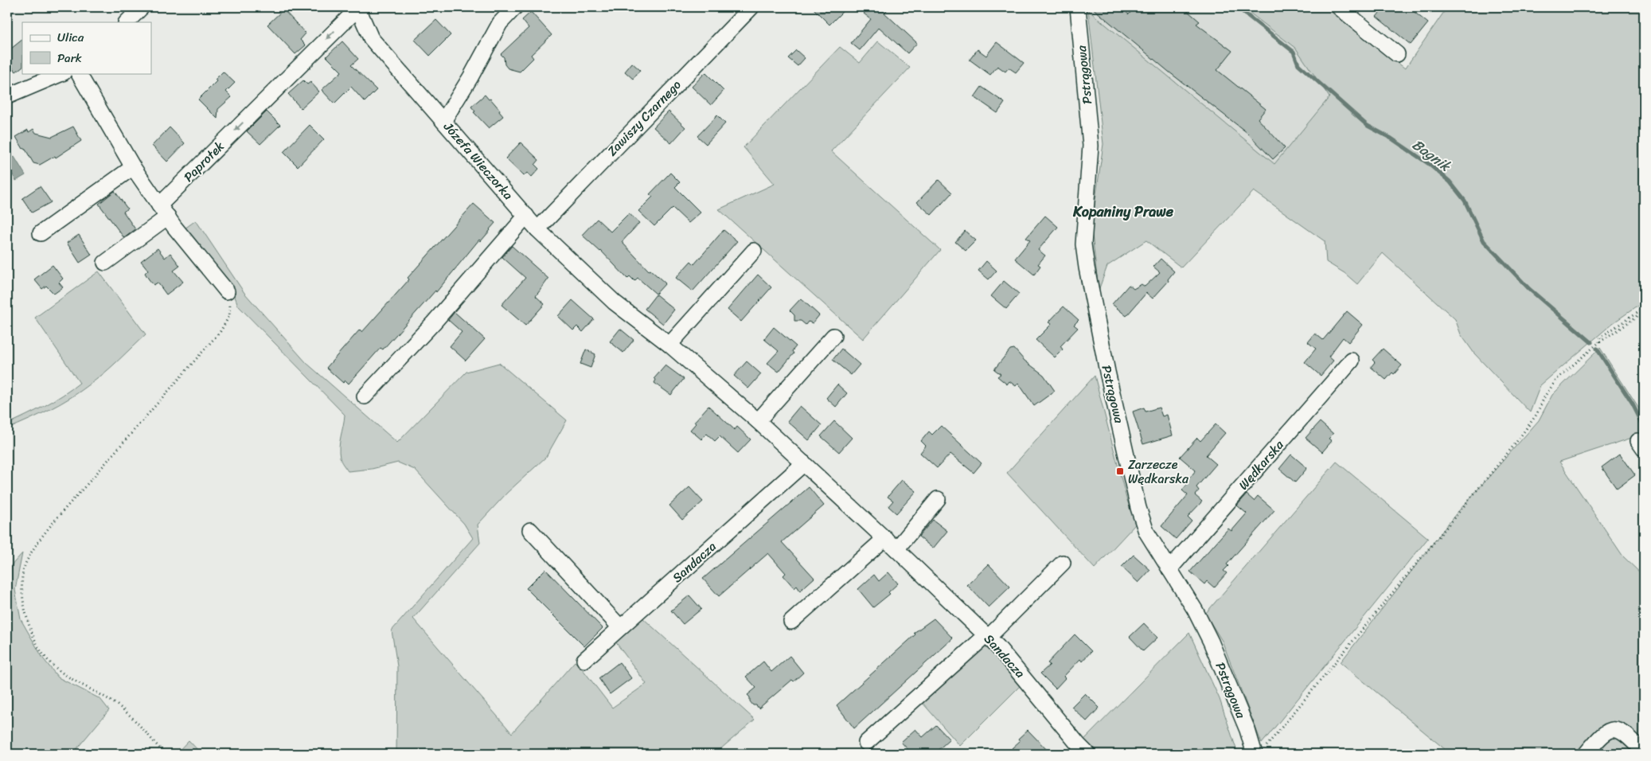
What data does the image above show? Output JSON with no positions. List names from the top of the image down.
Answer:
{
  "streets": {
    "street": [
      "Pstrągowa",
      "Zawiszy Czarnego",
      "Józefa Wieczorka",
      "Paprotek",
      "Wędkarska",
      "Sandacza"
    ]
  },
  "crossings": [
    ["Pstrągowa", "Wędkarska"],
    ["Zawiszy Czarnego", "Józefa Wieczorka"],
    ["Józefa Wieczorka", "Paprotek"],
    ["Józefa Wieczorka", "Sandacza"]
  ],
  "one_way": ["Paprotek"],
  "districts": ["Kopaniny Prawe"],
  "water": ["Bagnik"],
  "places": {
    "transit": ["Zarzecze Wędkarska"]
  },
  "legend": ["Ulica", "Park"]
}
